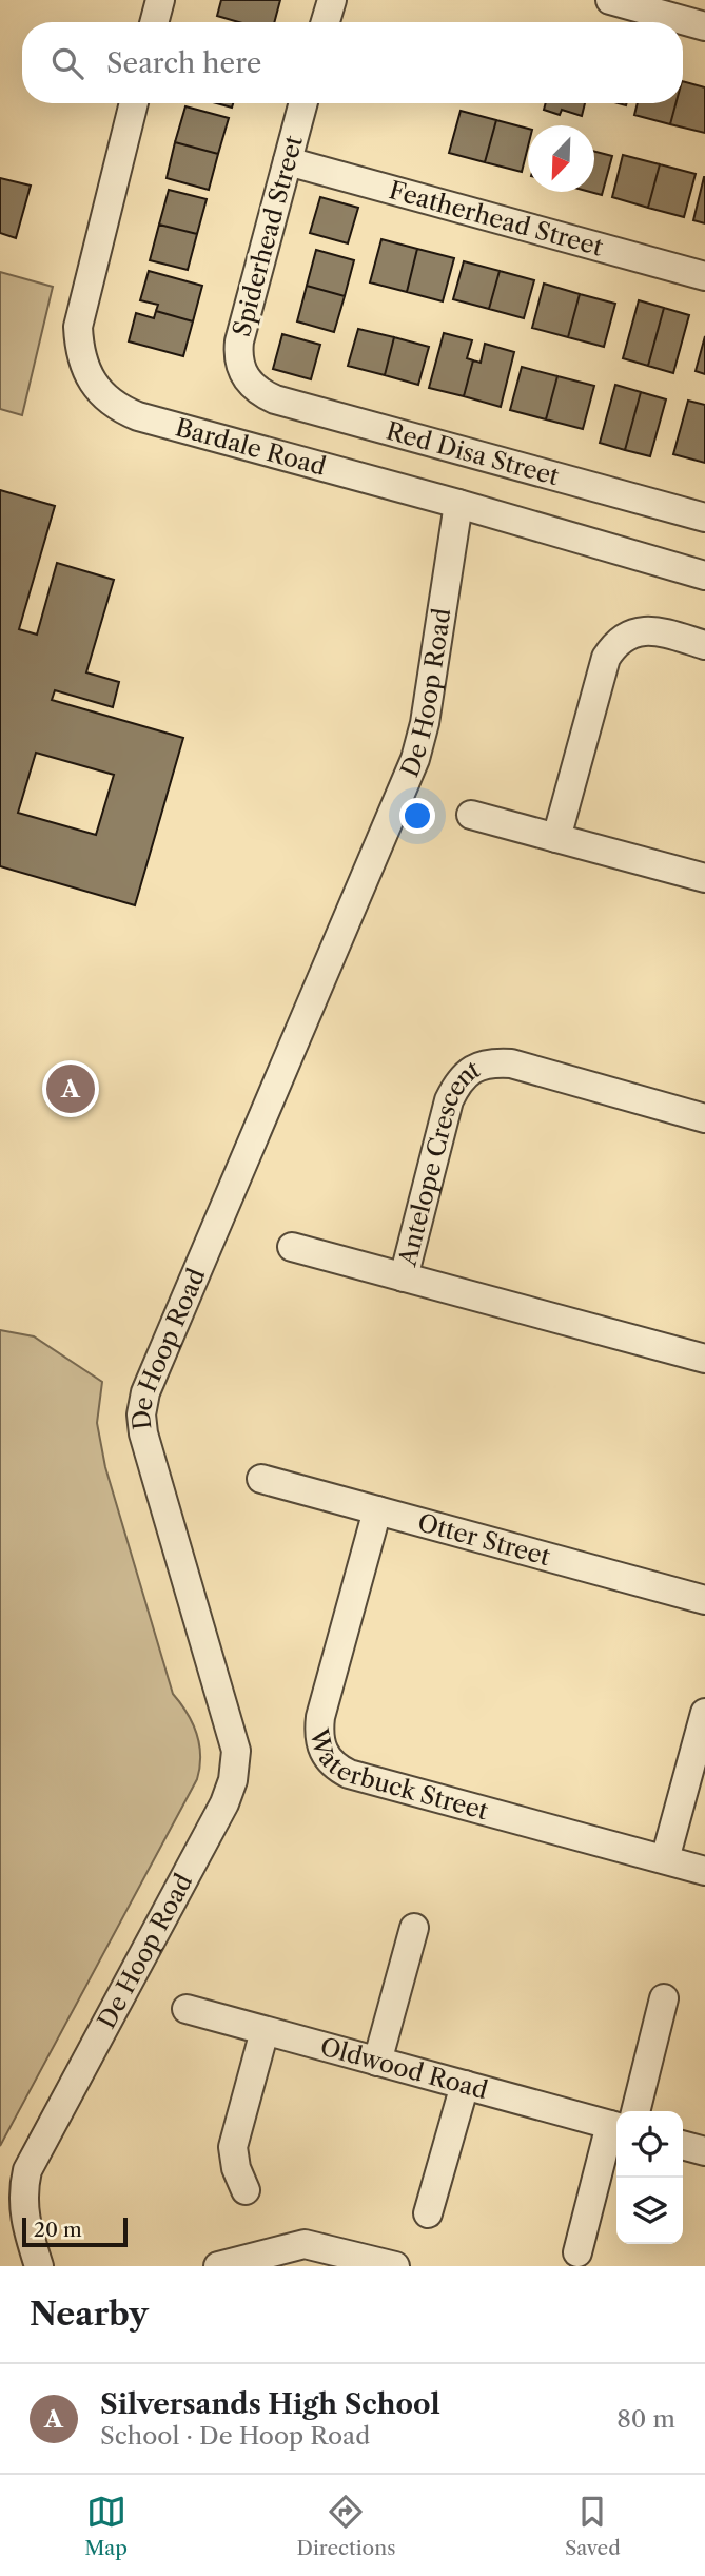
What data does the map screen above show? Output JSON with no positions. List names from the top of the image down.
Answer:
{
  "streets": {
    "street": [
      "Featherhead Street",
      "Spiderhead Street",
      "Bardale Road",
      "Red Disa Street",
      "De Hoop Road",
      "Antelope Crescent",
      "Otter Street",
      "Waterbuck Street",
      "Oldwood Road"
    ]
  },
  "crossings": [
    ["Featherhead Street", "Spiderhead Street"],
    ["Spiderhead Street", "Red Disa Street"],
    ["Bardale Road", "De Hoop Road"],
    ["Otter Street", "Waterbuck Street"]
  ],
  "scale_bar": "20 m",
  "north": "bottom left",
  "page": {
    "search": "Search here",
    "pins": "A",
    "scale": "20 m",
    "heading": "Nearby",
    "list": [
      {
        "mark": "A",
        "name": "Silversands High School",
        "note": "School · De Hoop Road",
        "value": "80 m"
      }
    ],
    "nav": ["Map", "Directions", "Saved"]
  }
}
